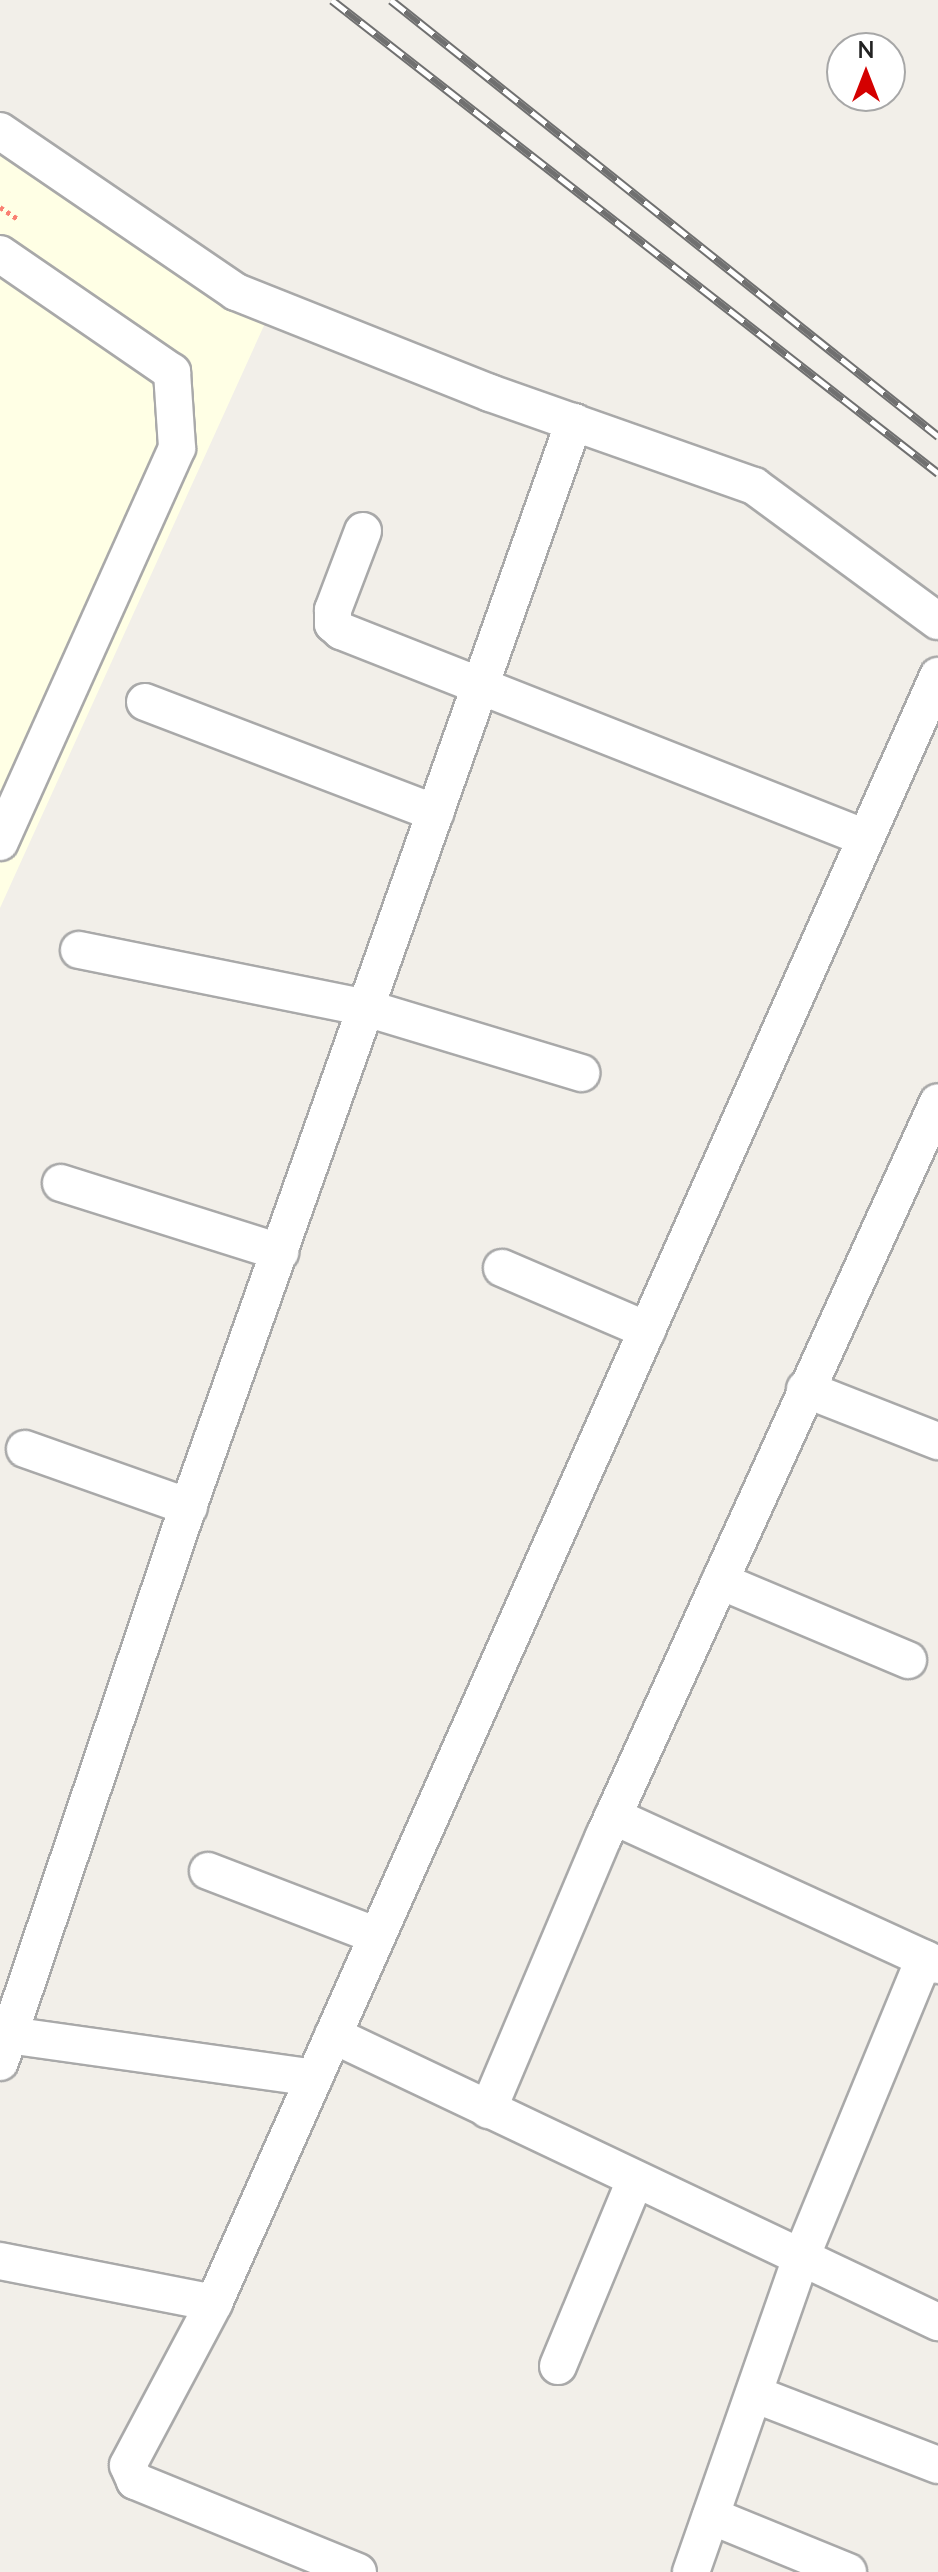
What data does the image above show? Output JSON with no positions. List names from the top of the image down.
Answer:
{
  "north": "top"
}
